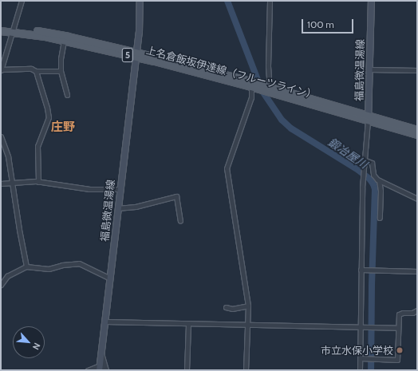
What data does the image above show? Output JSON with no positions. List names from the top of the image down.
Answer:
{
  "streets": {
    "main road": ["5", "福島微温湯線", "上名倉飯坂伊達線（フルーツライン）"]
  },
  "crossings": [
    ["福島微温湯線", "上名倉飯坂伊達線（フルーツライン）"]
  ],
  "districts": ["庄野"],
  "water": ["鍛冶屋川"],
  "places": ["市立水保小学校"],
  "scale_bar": "100 m",
  "north": "bottom right"
}
